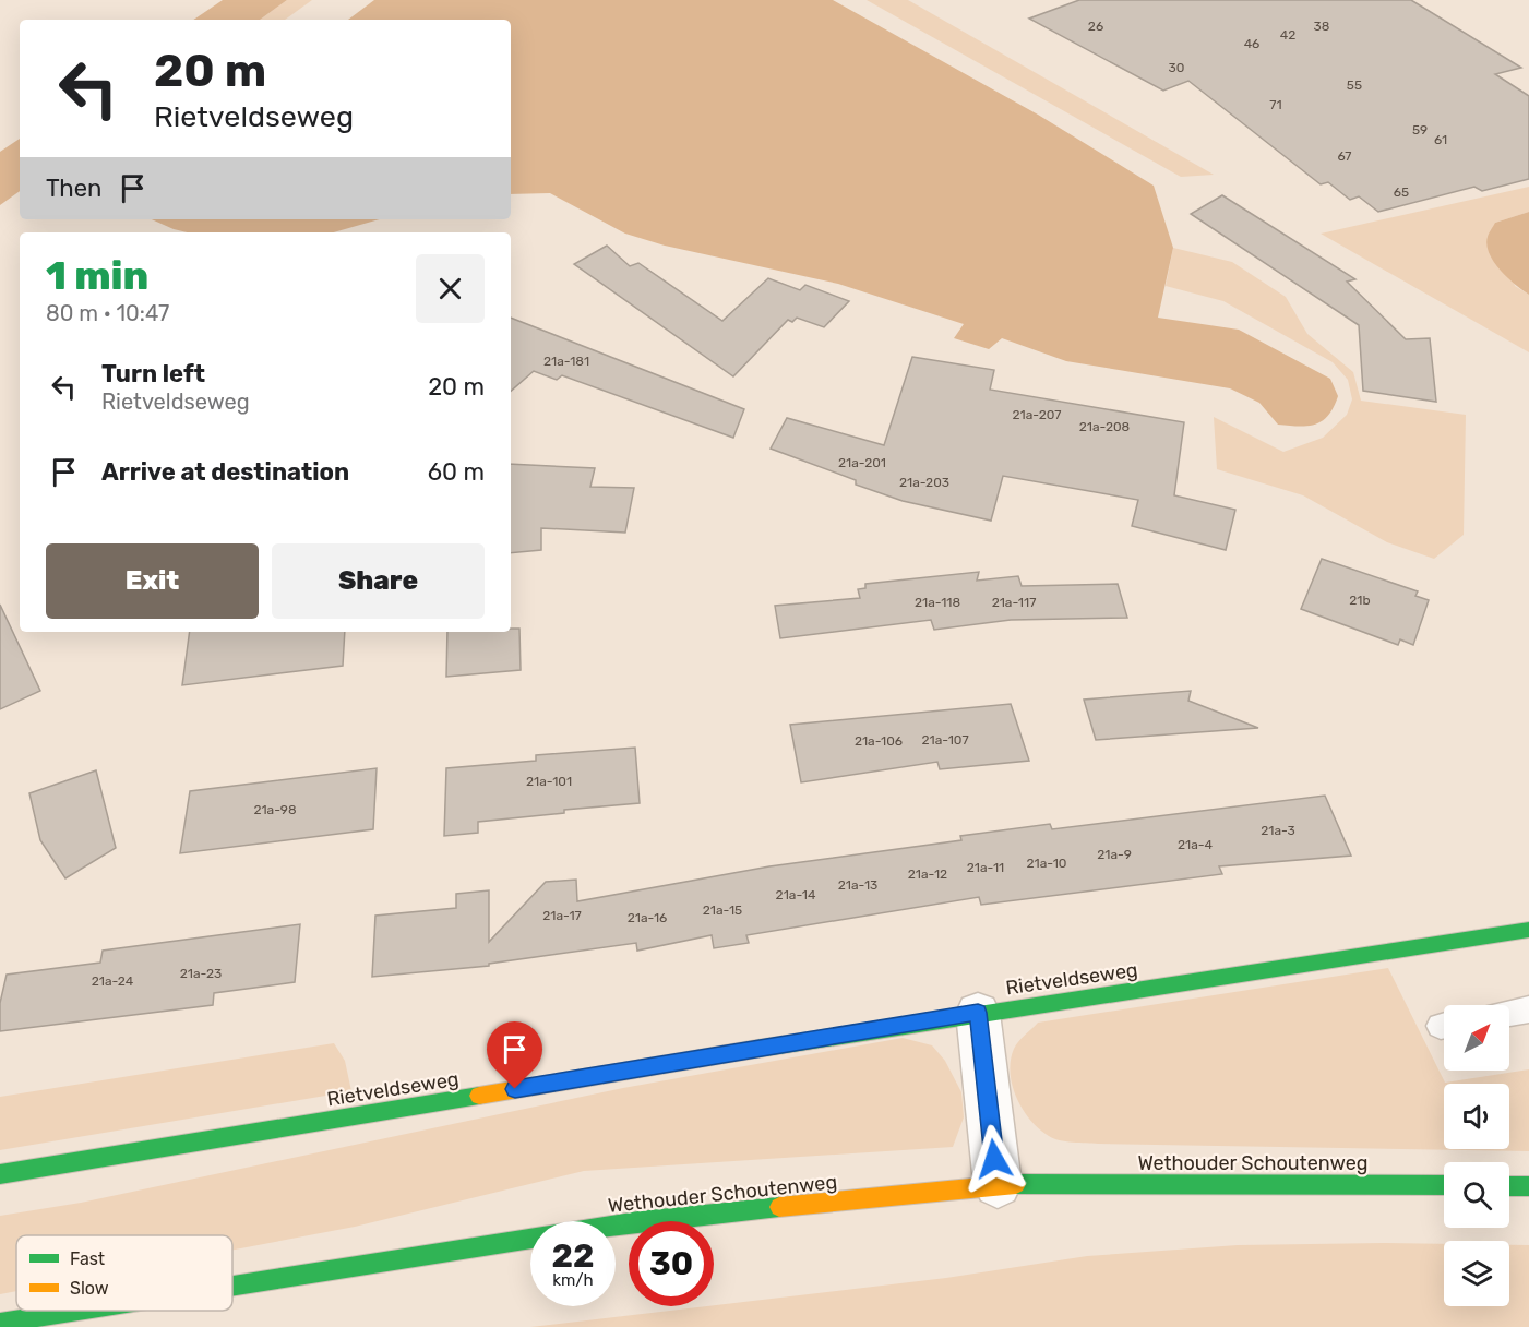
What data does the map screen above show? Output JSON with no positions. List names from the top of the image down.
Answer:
{
  "streets": {
    "street": ["Rietveldseweg", "Wethouder Schoutenweg"]
  },
  "house_numbers": [
    "26",
    "38",
    "42",
    "46",
    "30",
    "55",
    "71",
    "59",
    "61",
    "67",
    "65",
    "21a-181",
    "21a-207",
    "21a-208",
    "21a-201",
    "21a-203",
    "21b",
    "21a-118",
    "21a-117",
    "21a-107",
    "21a-106",
    "21a-101",
    "21a-98",
    "21a-3",
    "21a-4",
    "21a-9",
    "21a-10",
    "21a-11",
    "21a-12",
    "21a-13",
    "21a-14",
    "21a-15",
    "21a-17",
    "21a-16",
    "21a-23",
    "21a-24"
  ],
  "legend": ["Fast", "Slow"],
  "north": "top right",
  "page": {
    "turn": ["20 m", "Rietveldseweg"],
    "then": "Then",
    "heading": ["1 min", "80 m · 10:47"],
    "list": [
      {
        "name": "Turn left",
        "note": "Rietveldseweg",
        "value": "20 m"
      },
      {
        "name": "Arrive at destination",
        "value": "60 m"
      }
    ],
    "buttons": ["Exit", "Share"],
    "speed": "22 km/h",
    "limit": "30"
  }
}
